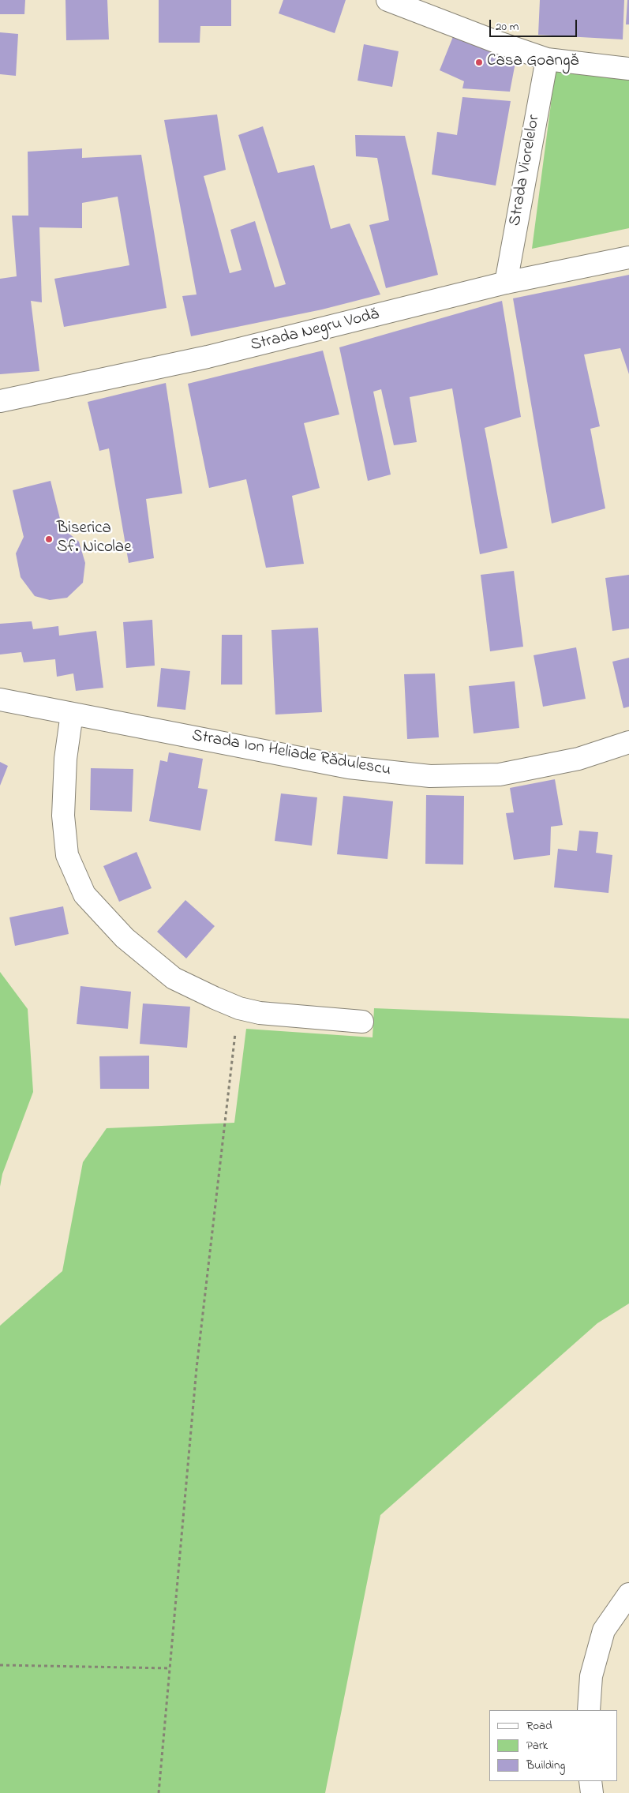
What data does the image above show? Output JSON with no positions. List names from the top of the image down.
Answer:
{
  "streets": {
    "street": ["Strada Viorelelor", "Strada Negru Vodă", "Strada Ion Heliade Rădulescu"]
  },
  "crossings": [
    ["Strada Viorelelor", "Strada Negru Vodă"]
  ],
  "places": ["Casa Goangă", "Biserica Sf. Nicolae"],
  "legend": ["Road", "Park", "Building"],
  "scale_bar": "20 m"
}
